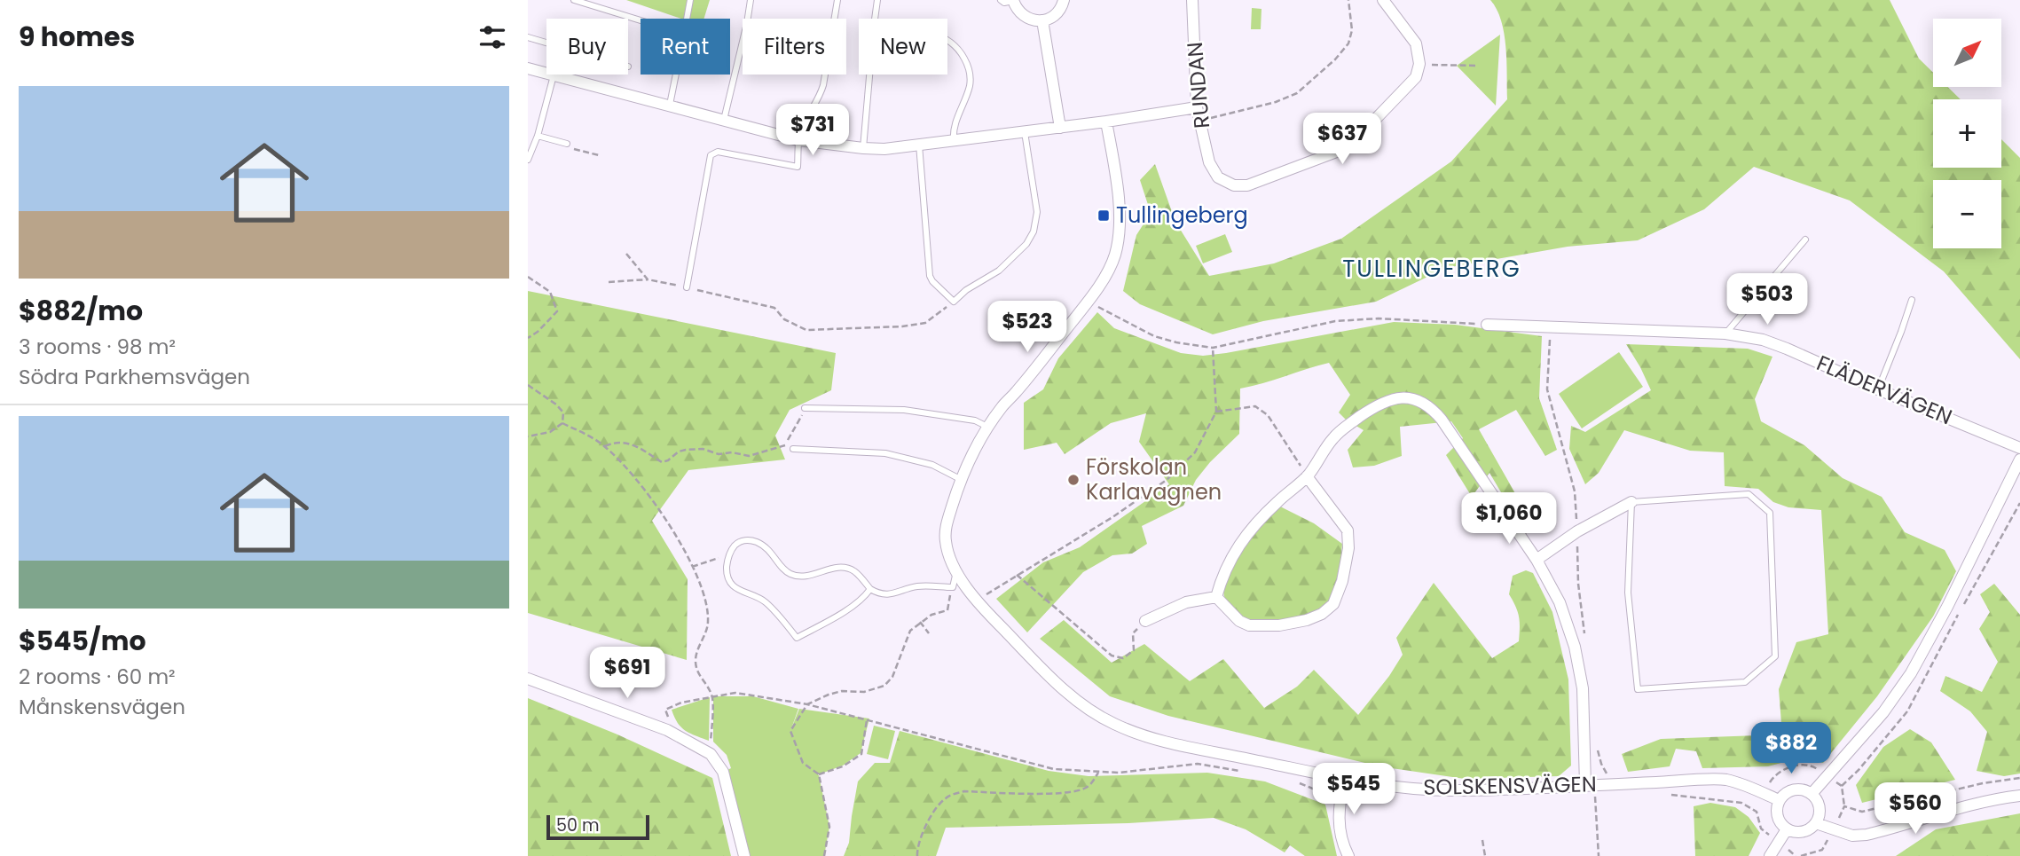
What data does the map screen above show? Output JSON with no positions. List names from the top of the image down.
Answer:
{
  "streets": {
    "street": ["RUNDAN", "FLÄDERVÄGEN", "SOLSKENSVÄGEN"]
  },
  "districts": ["TULLINGEBERG"],
  "places": {
    "transit": ["Tullingeberg"],
    "other": ["Förskolan Karlavagnen"]
  },
  "scale_bar": "50 m",
  "north": "top right",
  "page": {
    "heading": "9 homes",
    "map_buttons": ["+", "−"],
    "chip": [
      "Buy",
      "Rent",
      "Filters",
      "New"
    ],
    "list": [
      {
        "name": "$882/mo",
        "note": "3 rooms · 98 m² · Södra Parkhemsvägen"
      },
      {
        "name": "$545/mo",
        "note": "2 rooms · 60 m² · Månskensvägen"
      }
    ],
    "price": [
      "$731",
      "$637",
      "$503",
      "$523",
      "$1,060",
      "$691",
      "$882",
      "$545",
      "$560"
    ],
    "scale": "50 m"
  }
}
